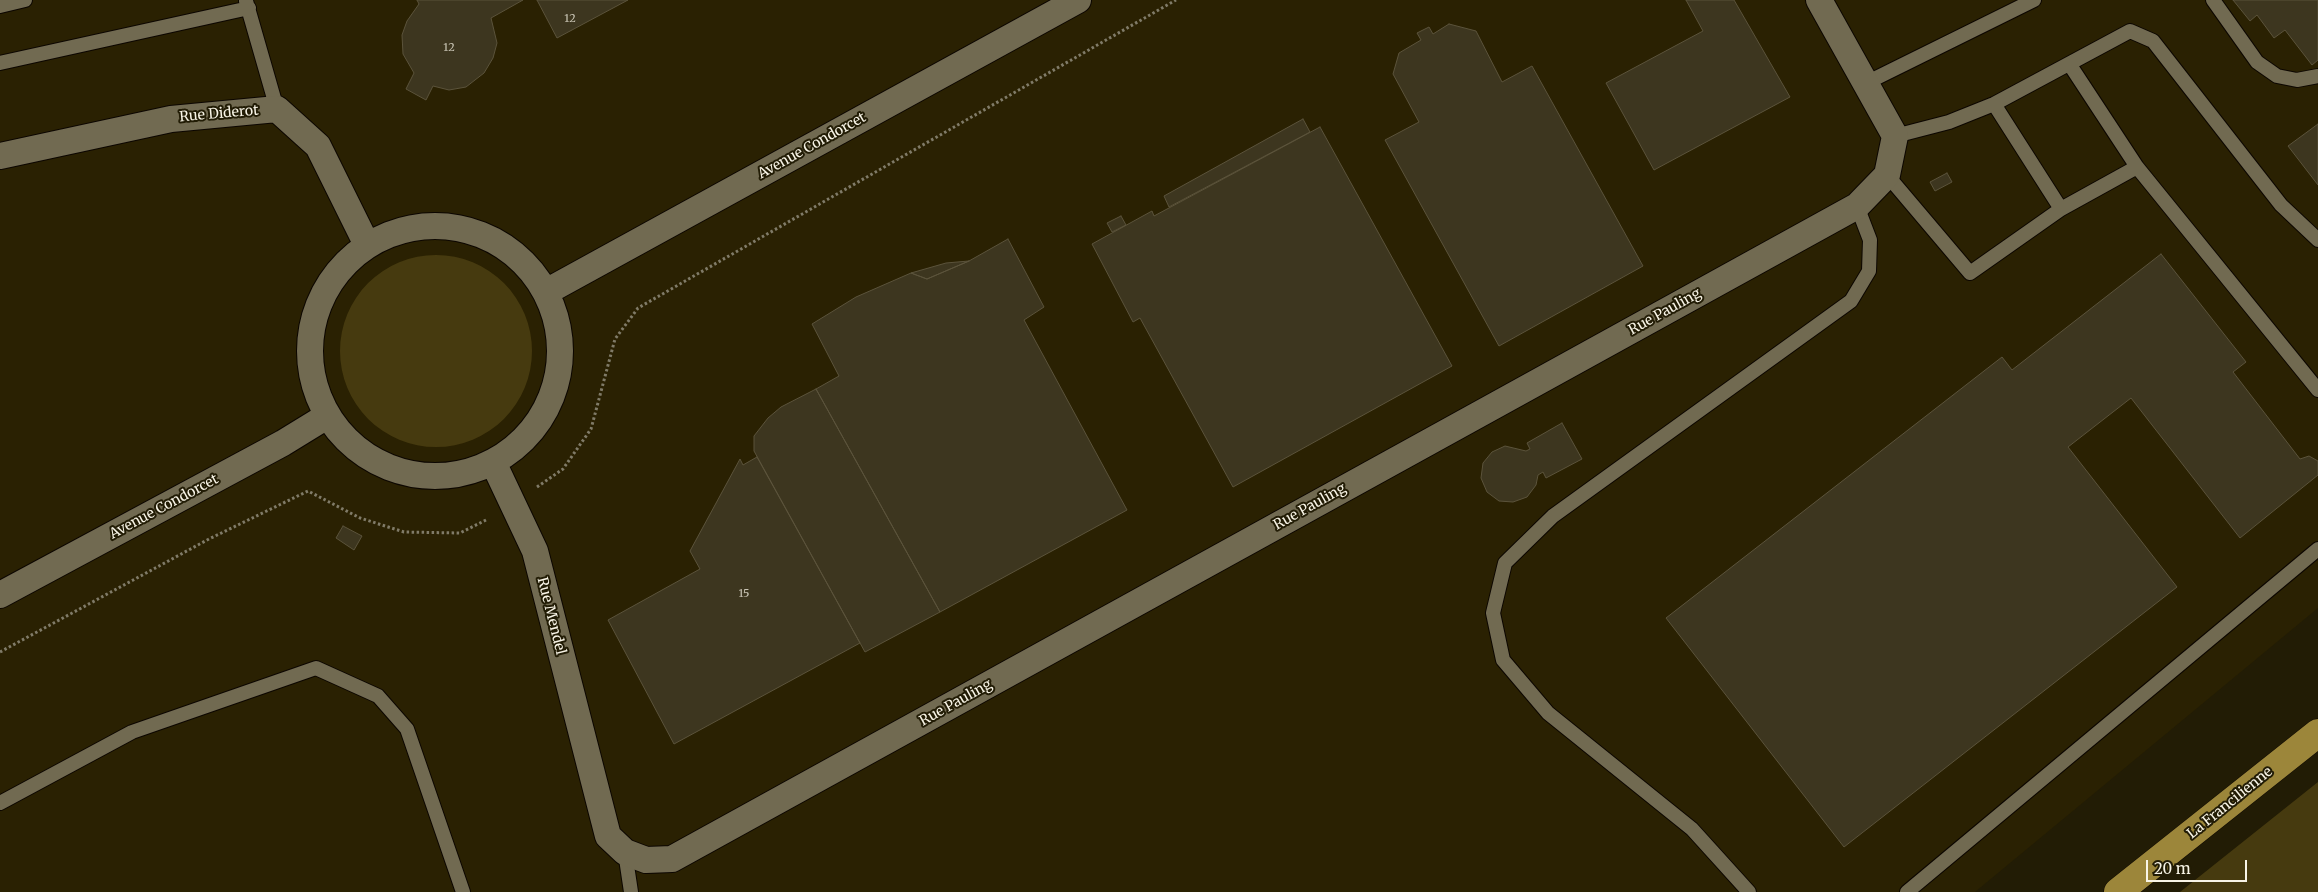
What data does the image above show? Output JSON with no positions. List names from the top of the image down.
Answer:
{
  "streets": {
    "highway": ["La Francilienne"],
    "street": [
      "Rue Diderot",
      "Avenue Condorcet",
      "Rue Pauling",
      "Rue Mendel"
    ]
  },
  "crossings": [
    ["Rue Pauling", "Rue Mendel"]
  ],
  "house_numbers": ["12", "12", "15"],
  "scale_bar": "20 m"
}
